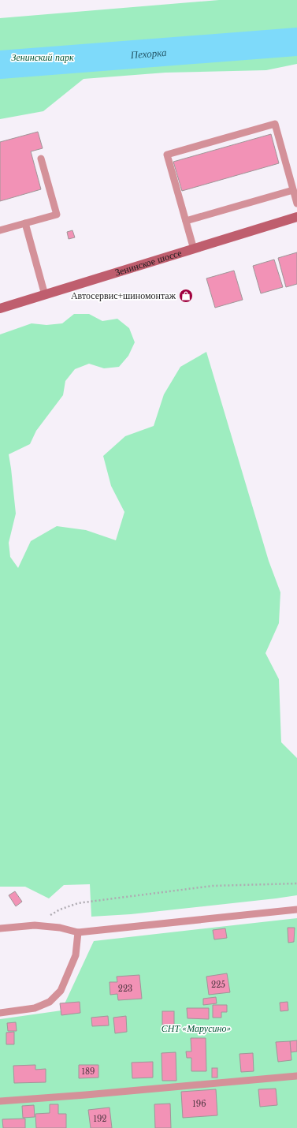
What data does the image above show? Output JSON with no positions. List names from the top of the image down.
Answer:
{
  "streets": {
    "main road": ["Зенинское шоссе"]
  },
  "water": ["Пехорка"],
  "parks": ["Зенинский парк", "СНТ «Марусино»"],
  "places": {
    "shop": ["Автосервис+шиномонтаж"]
  },
  "house_numbers": [
    "225",
    "223",
    "189",
    "196",
    "192"
  ]
}
